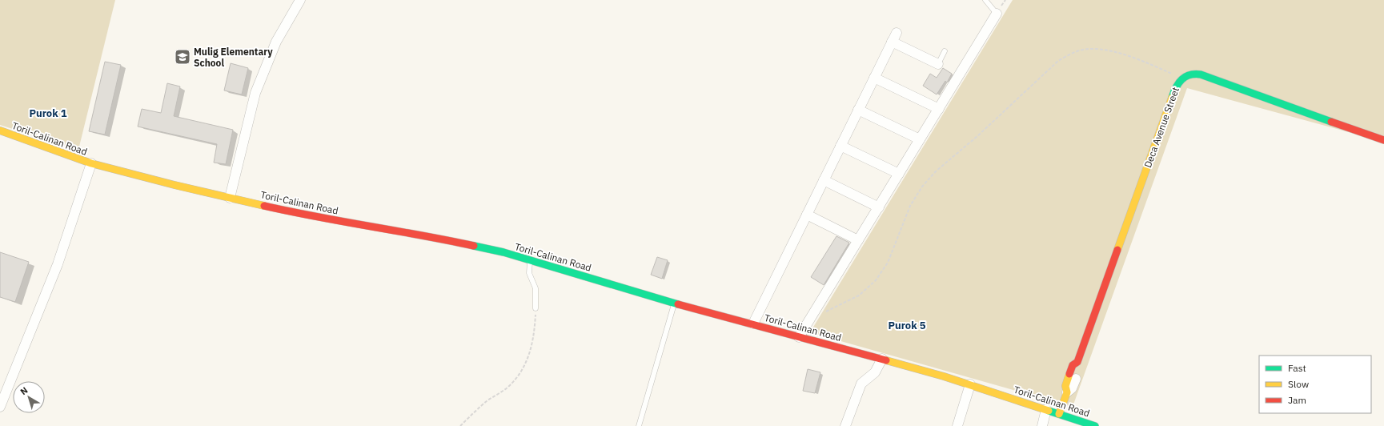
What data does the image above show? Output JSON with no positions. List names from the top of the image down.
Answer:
{
  "streets": {
    "main road": ["Deca Avenue Street", "Toril-Calinan Road"]
  },
  "crossings": [
    ["Deca Avenue Street", "Toril-Calinan Road"]
  ],
  "districts": ["Purok 1", "Purok 5"],
  "places": {
    "school or university": ["Mulig Elementary School"]
  },
  "legend": ["Fast", "Slow", "Jam"],
  "north": "top left"
}
